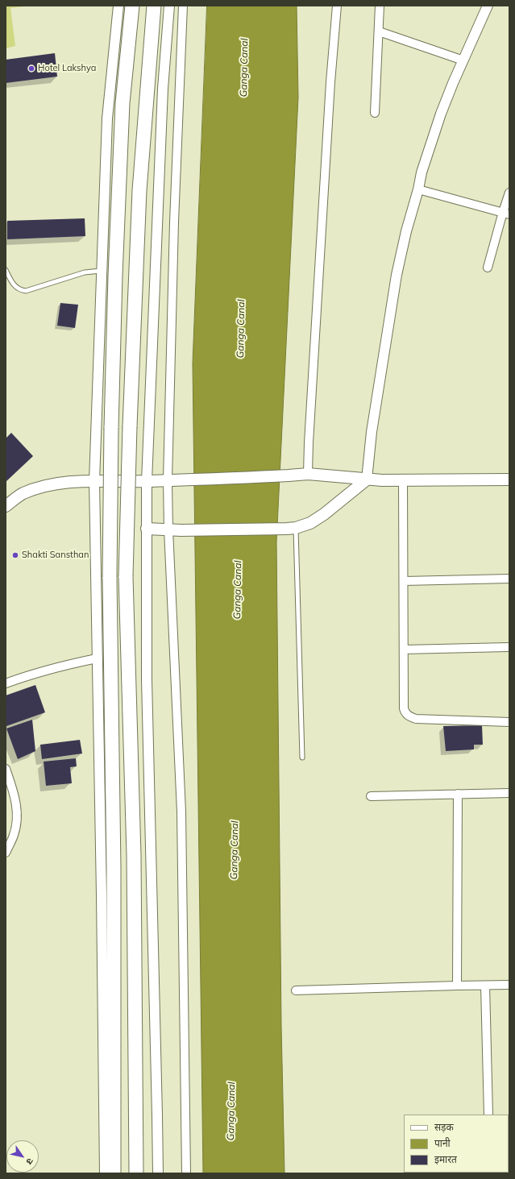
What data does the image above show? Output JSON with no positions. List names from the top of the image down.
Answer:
{
  "water": ["Ganga Canal"],
  "places": ["Hotel Lakshya", "Shakti Sansthan"],
  "legend": ["सड़क", "पानी", "इमारत"],
  "north": "bottom right"
}
